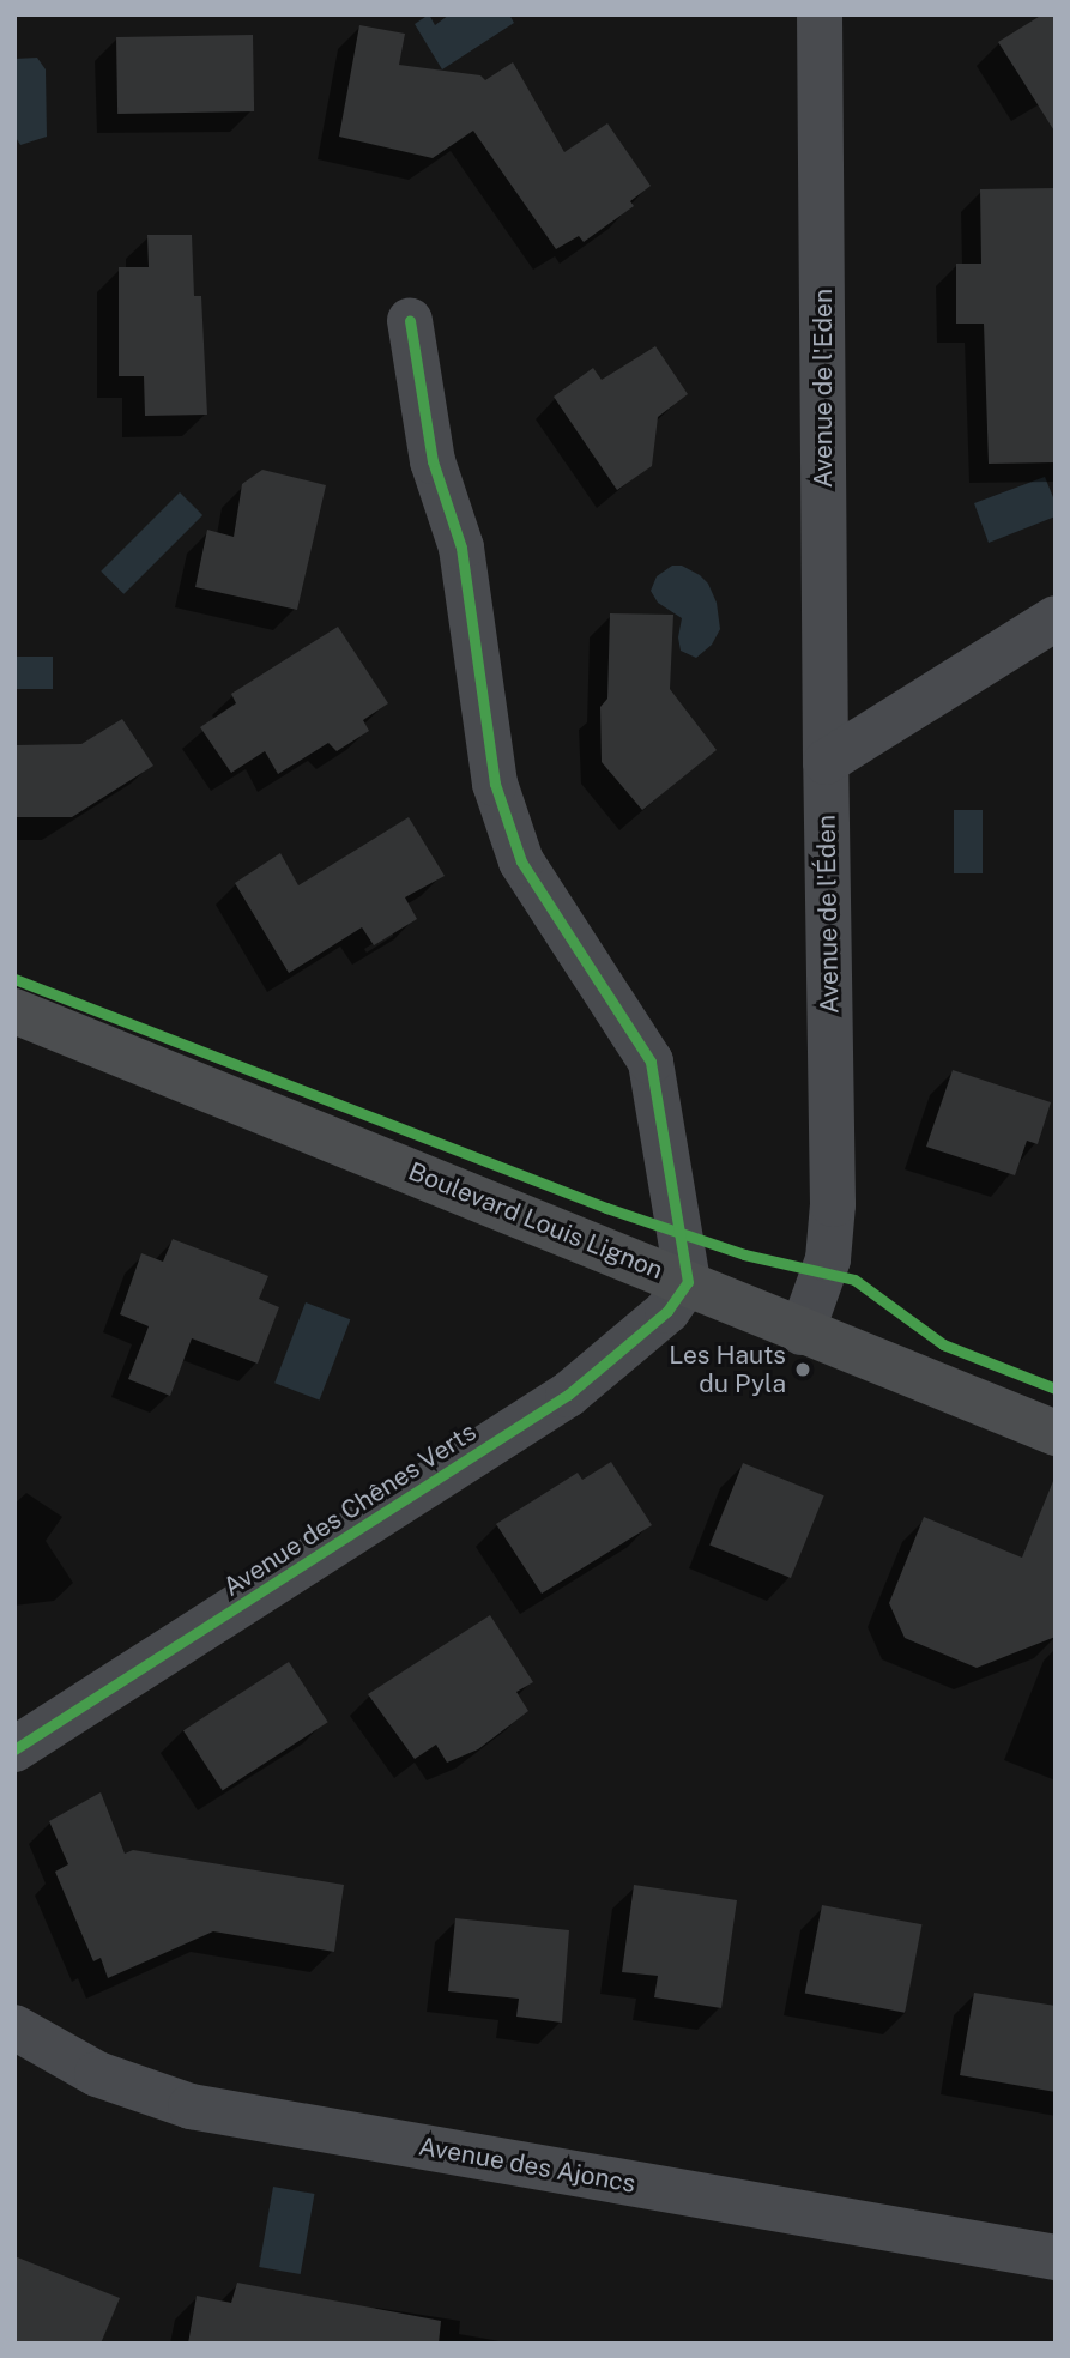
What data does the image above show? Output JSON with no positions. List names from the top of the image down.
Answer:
{
  "streets": {
    "main road": ["Boulevard Louis Lignon"],
    "street": [
      "Avenue de l'Eden",
      "Avenue de l'Éden",
      "Avenue des Chênes Verts",
      "Avenue des Ajoncs"
    ]
  },
  "crossings": [
    ["Avenue de l'Eden", "Avenue de l'Éden"],
    ["Avenue de l'Éden", "Boulevard Louis Lignon"],
    ["Boulevard Louis Lignon", "Avenue des Chênes Verts"]
  ],
  "places": ["Les Hauts du Pyla"]
}
